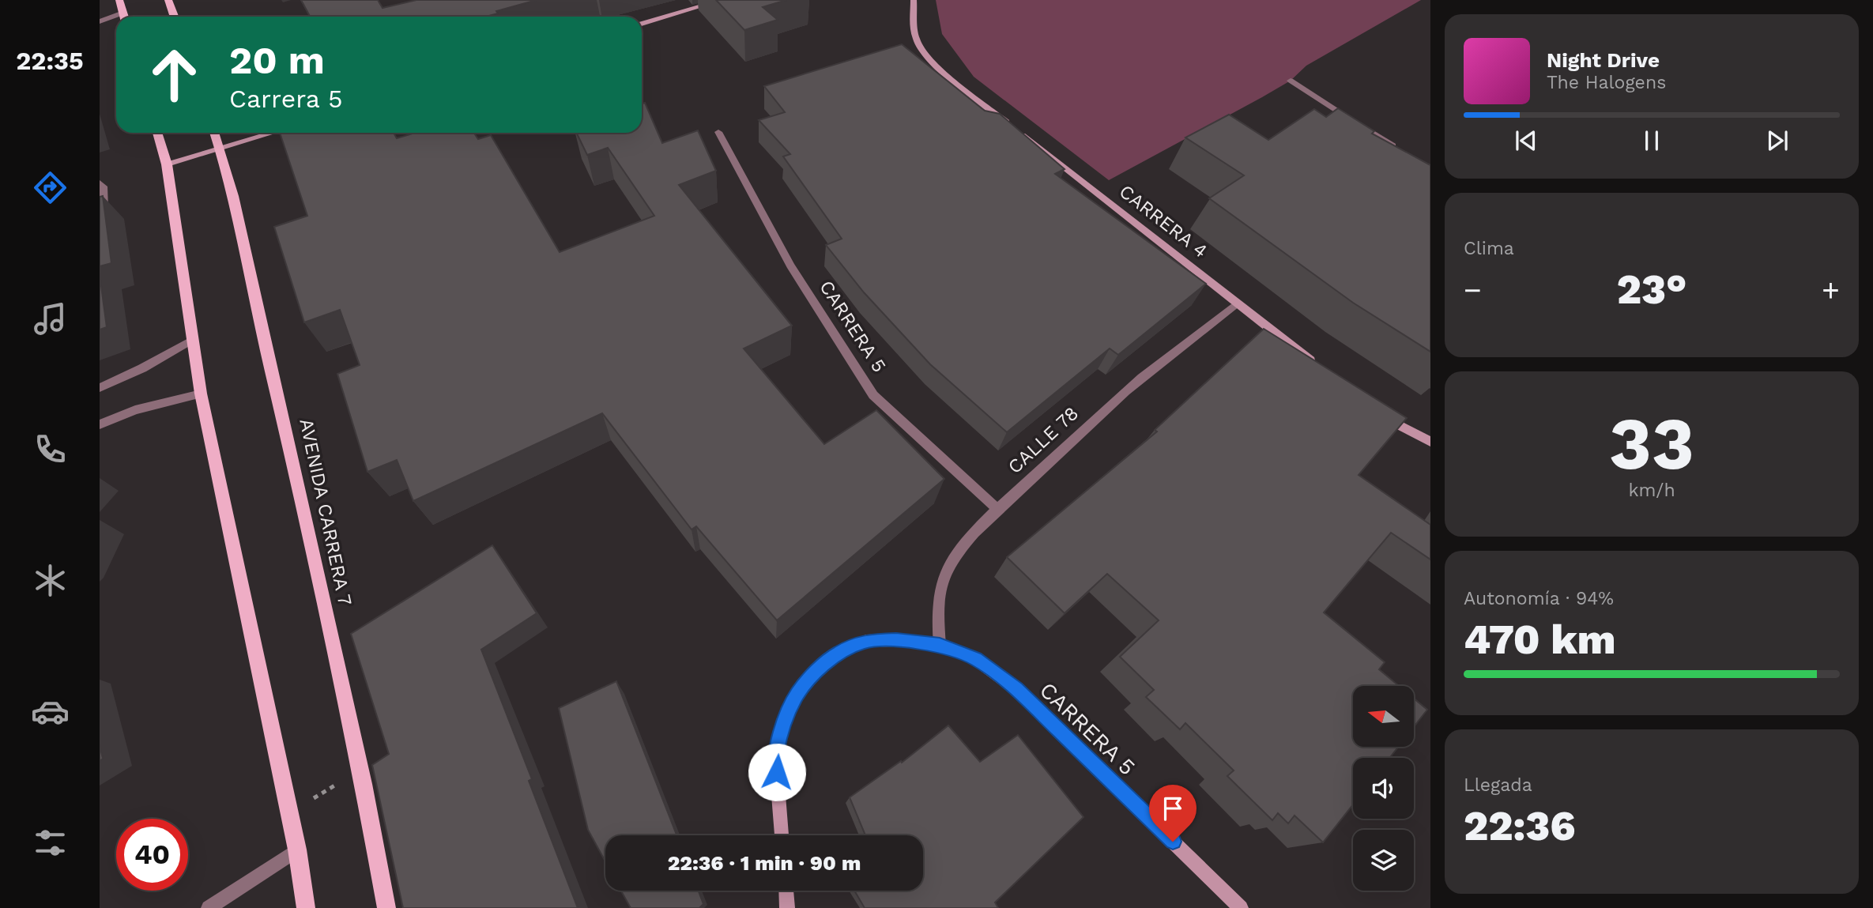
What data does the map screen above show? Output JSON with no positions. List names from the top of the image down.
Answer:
{
  "streets": {
    "main road": ["AVENIDA CARRERA 7"],
    "street": ["CARRERA 4", "CARRERA 5", "CALLE 78"]
  },
  "crossings": [
    ["CARRERA 4", "CALLE 78"],
    ["CARRERA 5", "CALLE 78"]
  ],
  "north": "left",
  "page": {
    "tabs": "22:35",
    "turn": ["20 m", "Carrera 5"],
    "song": ["Night Drive", "The Halogens"],
    "tile": [
      "Clima",
      ["33", "km/h"],
      ["Autonomía · 94%", "470 km"],
      ["Llegada", "22:36"]
    ],
    "heat": ["−", "23°", "+"],
    "limit": "40",
    "trip": "22:36 · 1 min · 90 m"
  }
}
